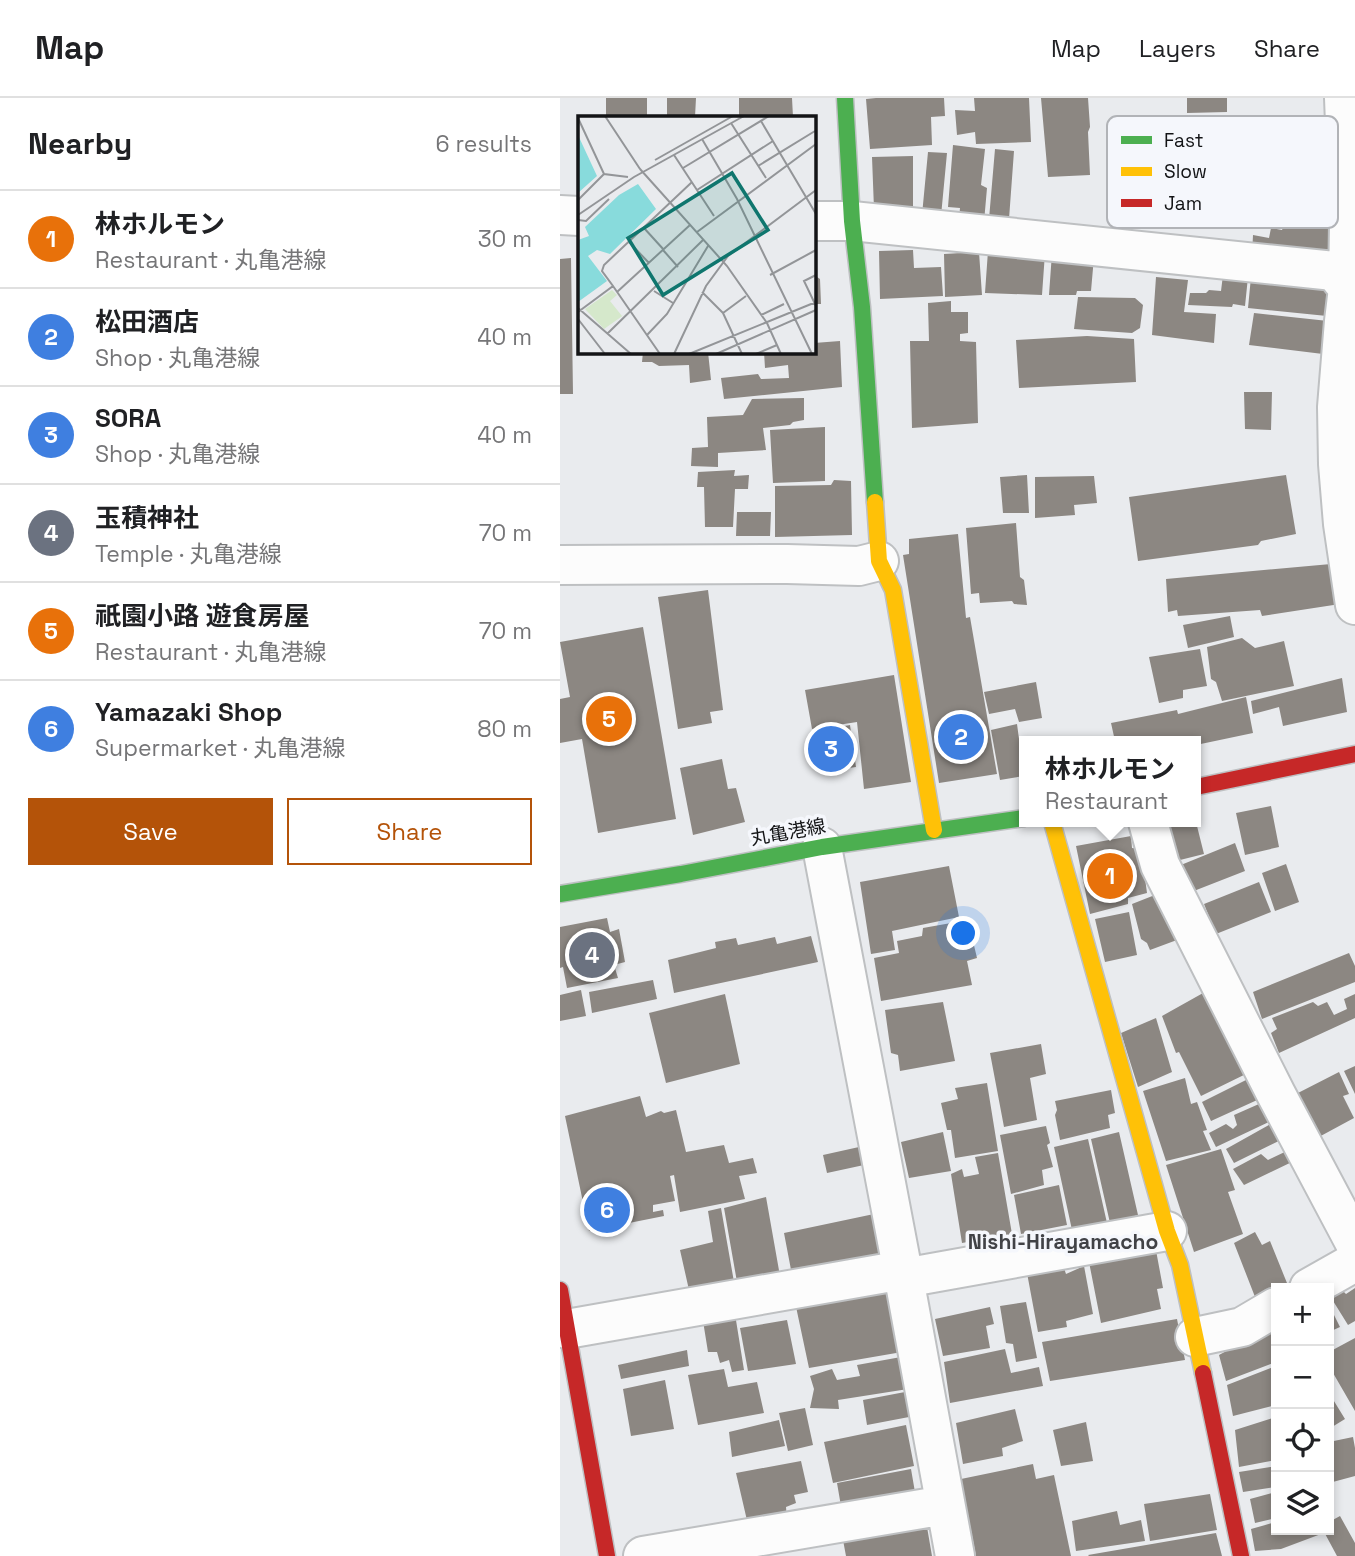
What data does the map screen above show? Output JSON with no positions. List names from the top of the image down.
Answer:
{
  "streets": {
    "street": ["丸亀港線"]
  },
  "districts": ["Nishi-Hirayamacho"],
  "legend": ["Fast", "Slow", "Jam"],
  "page": {
    "header": "Map",
    "nav": ["Map", "Layers", "Share"],
    "heading": ["Nearby", "6 results"],
    "list": [
      {
        "mark": "1",
        "name": "林ホルモン",
        "note": "Restaurant · 丸亀港線",
        "value": "30 m"
      },
      {
        "mark": "2",
        "name": "松田酒店",
        "note": "Shop · 丸亀港線",
        "value": "40 m"
      },
      {
        "mark": "3",
        "name": "SORA",
        "note": "Shop · 丸亀港線",
        "value": "40 m"
      },
      {
        "mark": "4",
        "name": "玉積神社",
        "note": "Temple · 丸亀港線",
        "value": "70 m"
      },
      {
        "mark": "5",
        "name": "祇園小路 遊食房屋",
        "note": "Restaurant · 丸亀港線",
        "value": "70 m"
      },
      {
        "mark": "6",
        "name": "Yamazaki Shop",
        "note": "Supermarket · 丸亀港線",
        "value": "80 m"
      }
    ],
    "pins": [
      "5",
      "2",
      "3",
      "1",
      "4",
      "6"
    ],
    "popup": ["林ホルモン", "Restaurant"],
    "buttons": ["Save", "Share"],
    "map_buttons": ["+", "−"]
  }
}
